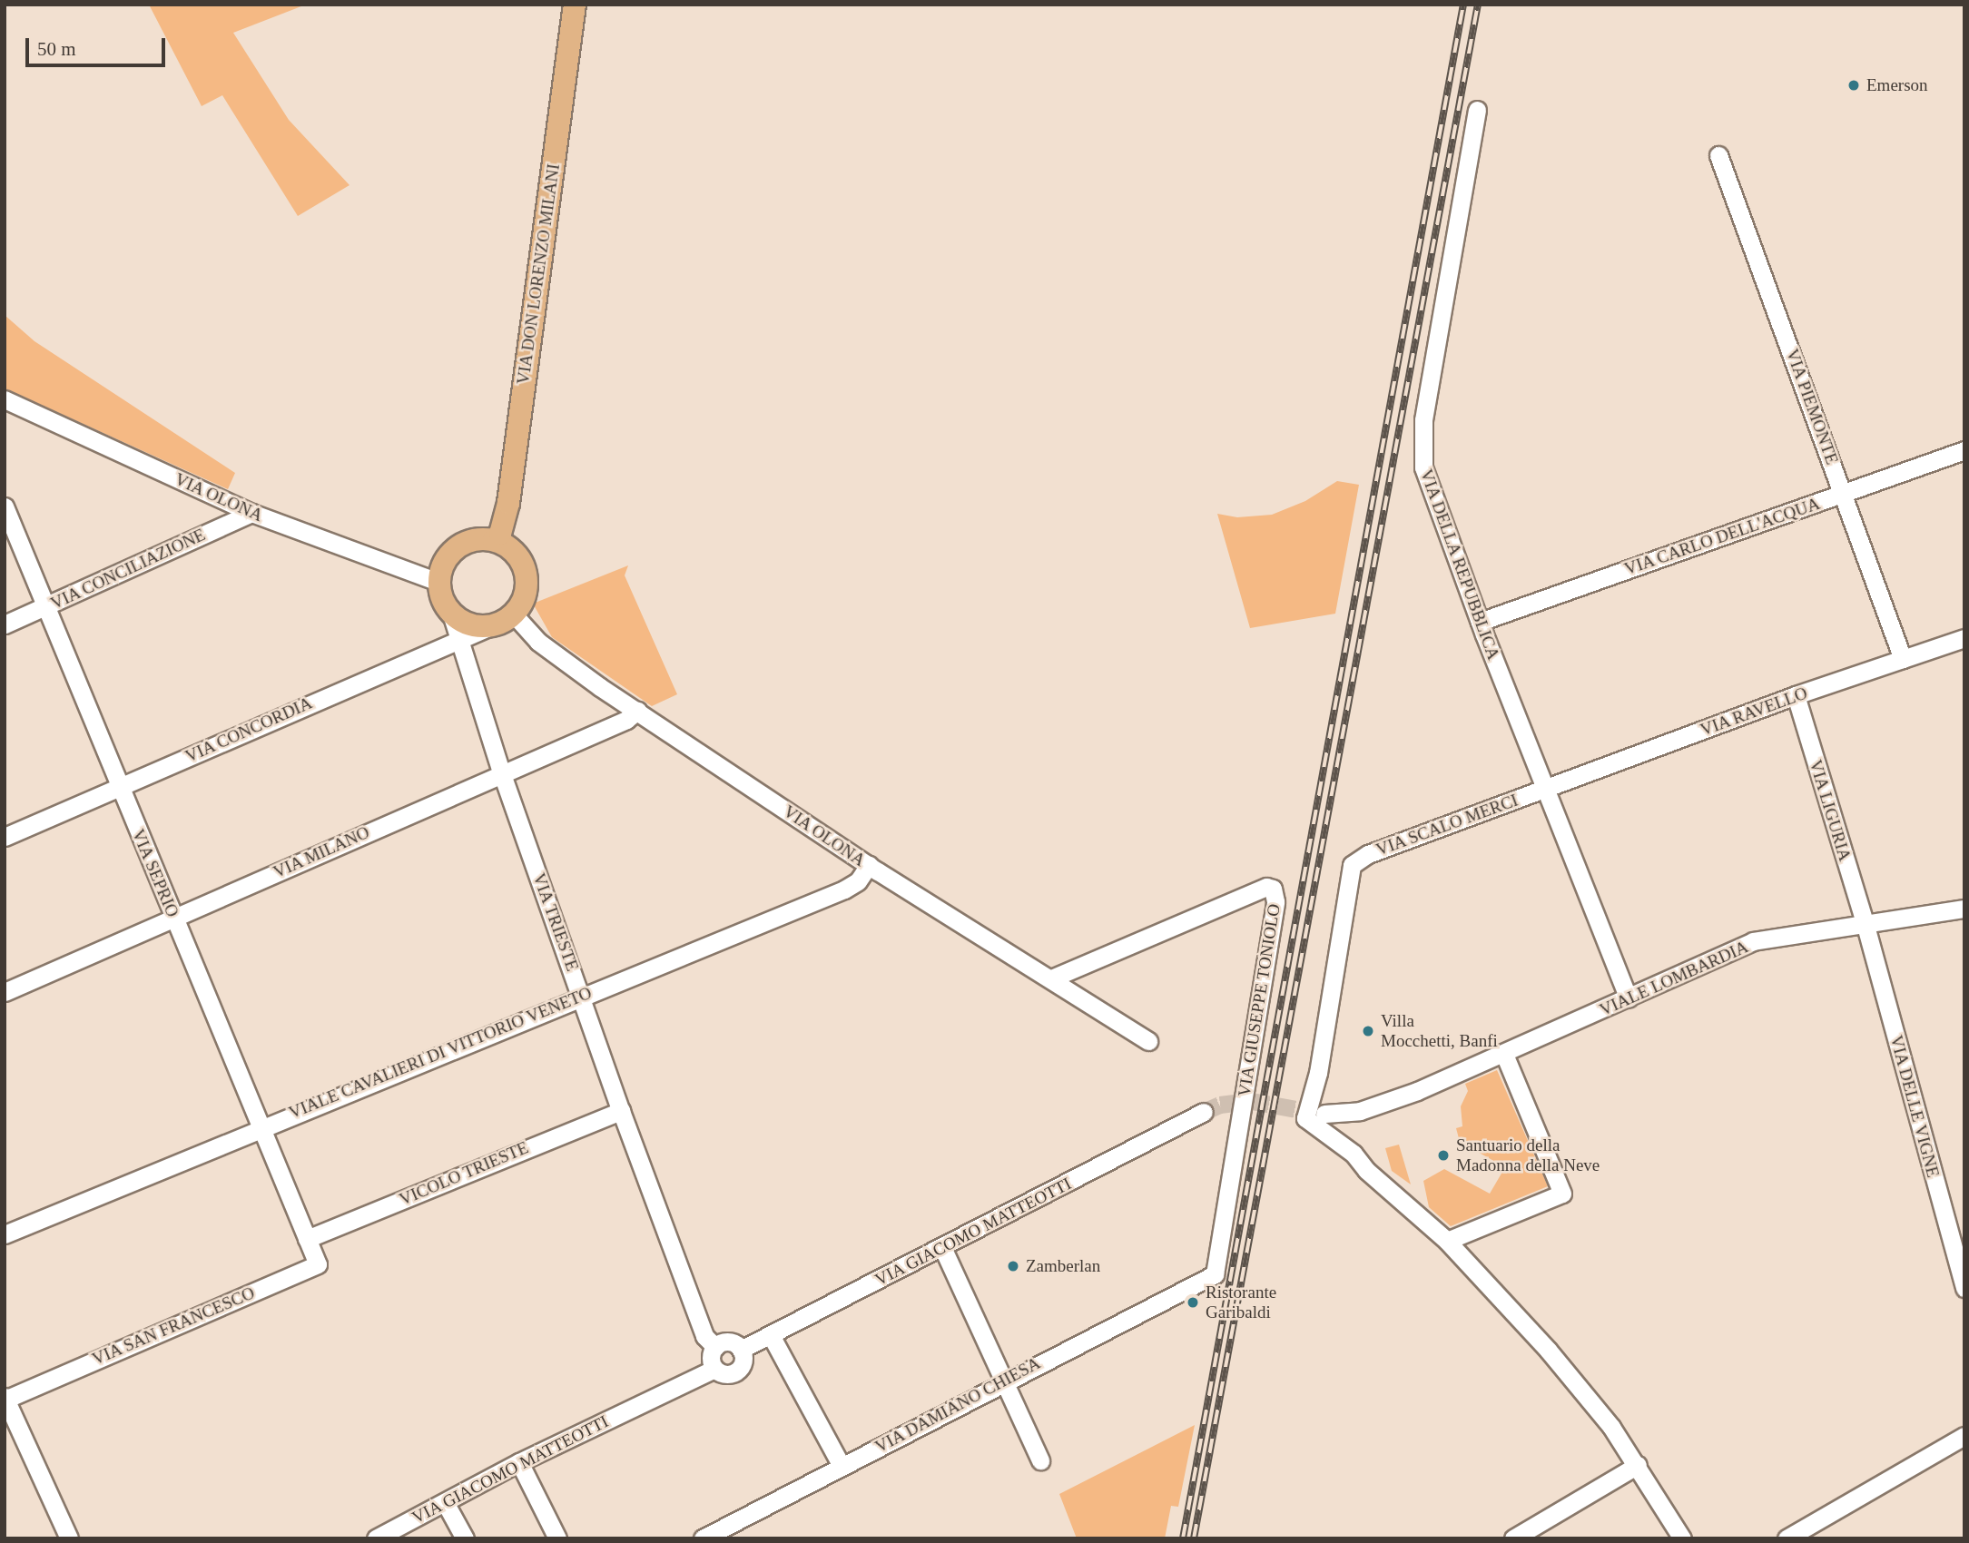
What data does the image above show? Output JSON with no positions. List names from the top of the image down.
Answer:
{
  "streets": {
    "main road": ["VIA DON LORENZO MILANI"],
    "street": [
      "VIA PIEMONTE",
      "VIA OLONA",
      "VIA CARLO DELL'ACQUA",
      "VIA DELLA REPUBBLICA",
      "VIA CONCILIAZIONE",
      "VIA RAVELLO",
      "VIA CONCORDIA",
      "VIA LIGURIA",
      "VIA SCALO MERCI",
      "VIA MILANO",
      "VIA SEPRIO",
      "VIA TRIESTE",
      "VIALE LOMBARDIA",
      "VIA GIUSEPPE TONIOLO",
      "VIALE CAVALIERI DI VITTORIO VENETO",
      "VIA DELLE VIGNE",
      "VICOLO TRIESTE",
      "VIA GIACOMO MATTEOTTI",
      "VIA SAN FRANCESCO",
      "VIA DAMIANO CHIESA"
    ]
  },
  "crossings": [
    ["VIA DON LORENZO MILANI", "VIA OLONA"],
    ["VIA DON LORENZO MILANI", "VIA CONCORDIA"],
    ["VIA DON LORENZO MILANI", "VIA TRIESTE"],
    ["VIA PIEMONTE", "VIA CARLO DELL'ACQUA"],
    ["VIA PIEMONTE", "VIA RAVELLO"],
    ["VIA OLONA", "VIA CONCILIAZIONE"],
    ["VIA OLONA", "VIA CONCORDIA"],
    ["VIA OLONA", "VIA MILANO"],
    ["VIA OLONA", "VIA TRIESTE"],
    ["VIA OLONA", "VIA GIUSEPPE TONIOLO"],
    ["VIA OLONA", "VIALE CAVALIERI DI VITTORIO VENETO"],
    ["VIA CARLO DELL'ACQUA", "VIA DELLA REPUBBLICA"],
    ["VIA DELLA REPUBBLICA", "VIA RAVELLO"],
    ["VIA DELLA REPUBBLICA", "VIA SCALO MERCI"],
    ["VIA DELLA REPUBBLICA", "VIALE LOMBARDIA"],
    ["VIA CONCILIAZIONE", "VIA SEPRIO"],
    ["VIA RAVELLO", "VIA LIGURIA"],
    ["VIA RAVELLO", "VIA SCALO MERCI"],
    ["VIA CONCORDIA", "VIA SEPRIO"],
    ["VIA CONCORDIA", "VIA TRIESTE"],
    ["VIA LIGURIA", "VIALE LOMBARDIA"],
    ["VIA LIGURIA", "VIA DELLE VIGNE"],
    ["VIA MILANO", "VIA SEPRIO"],
    ["VIA MILANO", "VIA TRIESTE"],
    ["VIA SEPRIO", "VIALE CAVALIERI DI VITTORIO VENETO"],
    ["VIA SEPRIO", "VICOLO TRIESTE"],
    ["VIA SEPRIO", "VIA SAN FRANCESCO"],
    ["VIA TRIESTE", "VIALE CAVALIERI DI VITTORIO VENETO"],
    ["VIA TRIESTE", "VICOLO TRIESTE"],
    ["VIA TRIESTE", "VIA GIACOMO MATTEOTTI"],
    ["VIALE LOMBARDIA", "VIA DELLE VIGNE"],
    ["VIA GIUSEPPE TONIOLO", "VIA DAMIANO CHIESA"],
    ["VICOLO TRIESTE", "VIA SAN FRANCESCO"]
  ],
  "places": [
    "Emerson",
    "Villa Mocchetti, Banfi",
    "Santuario della Madonna della Neve",
    "Zamberlan",
    "Ristorante Garibaldi"
  ],
  "scale_bar": "50 m"
}
